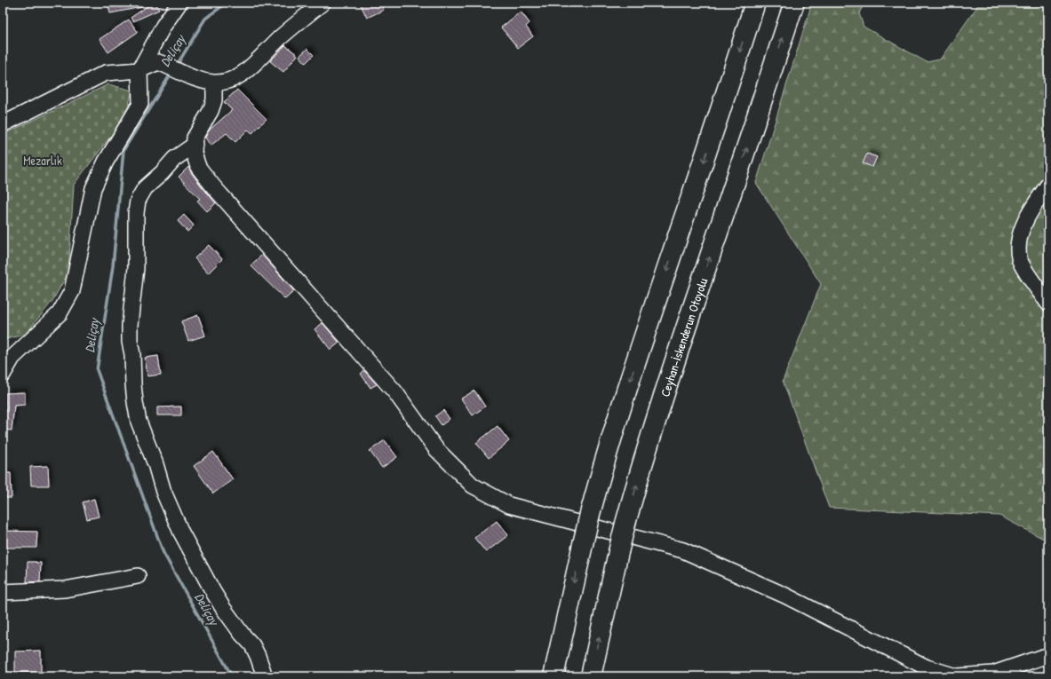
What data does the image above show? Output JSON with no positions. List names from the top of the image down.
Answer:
{
  "streets": {
    "highway": ["Ceyhan-İskenderun Otoyolu"]
  },
  "water": ["Deliçay"],
  "parks": ["Mezarlık"]
}
